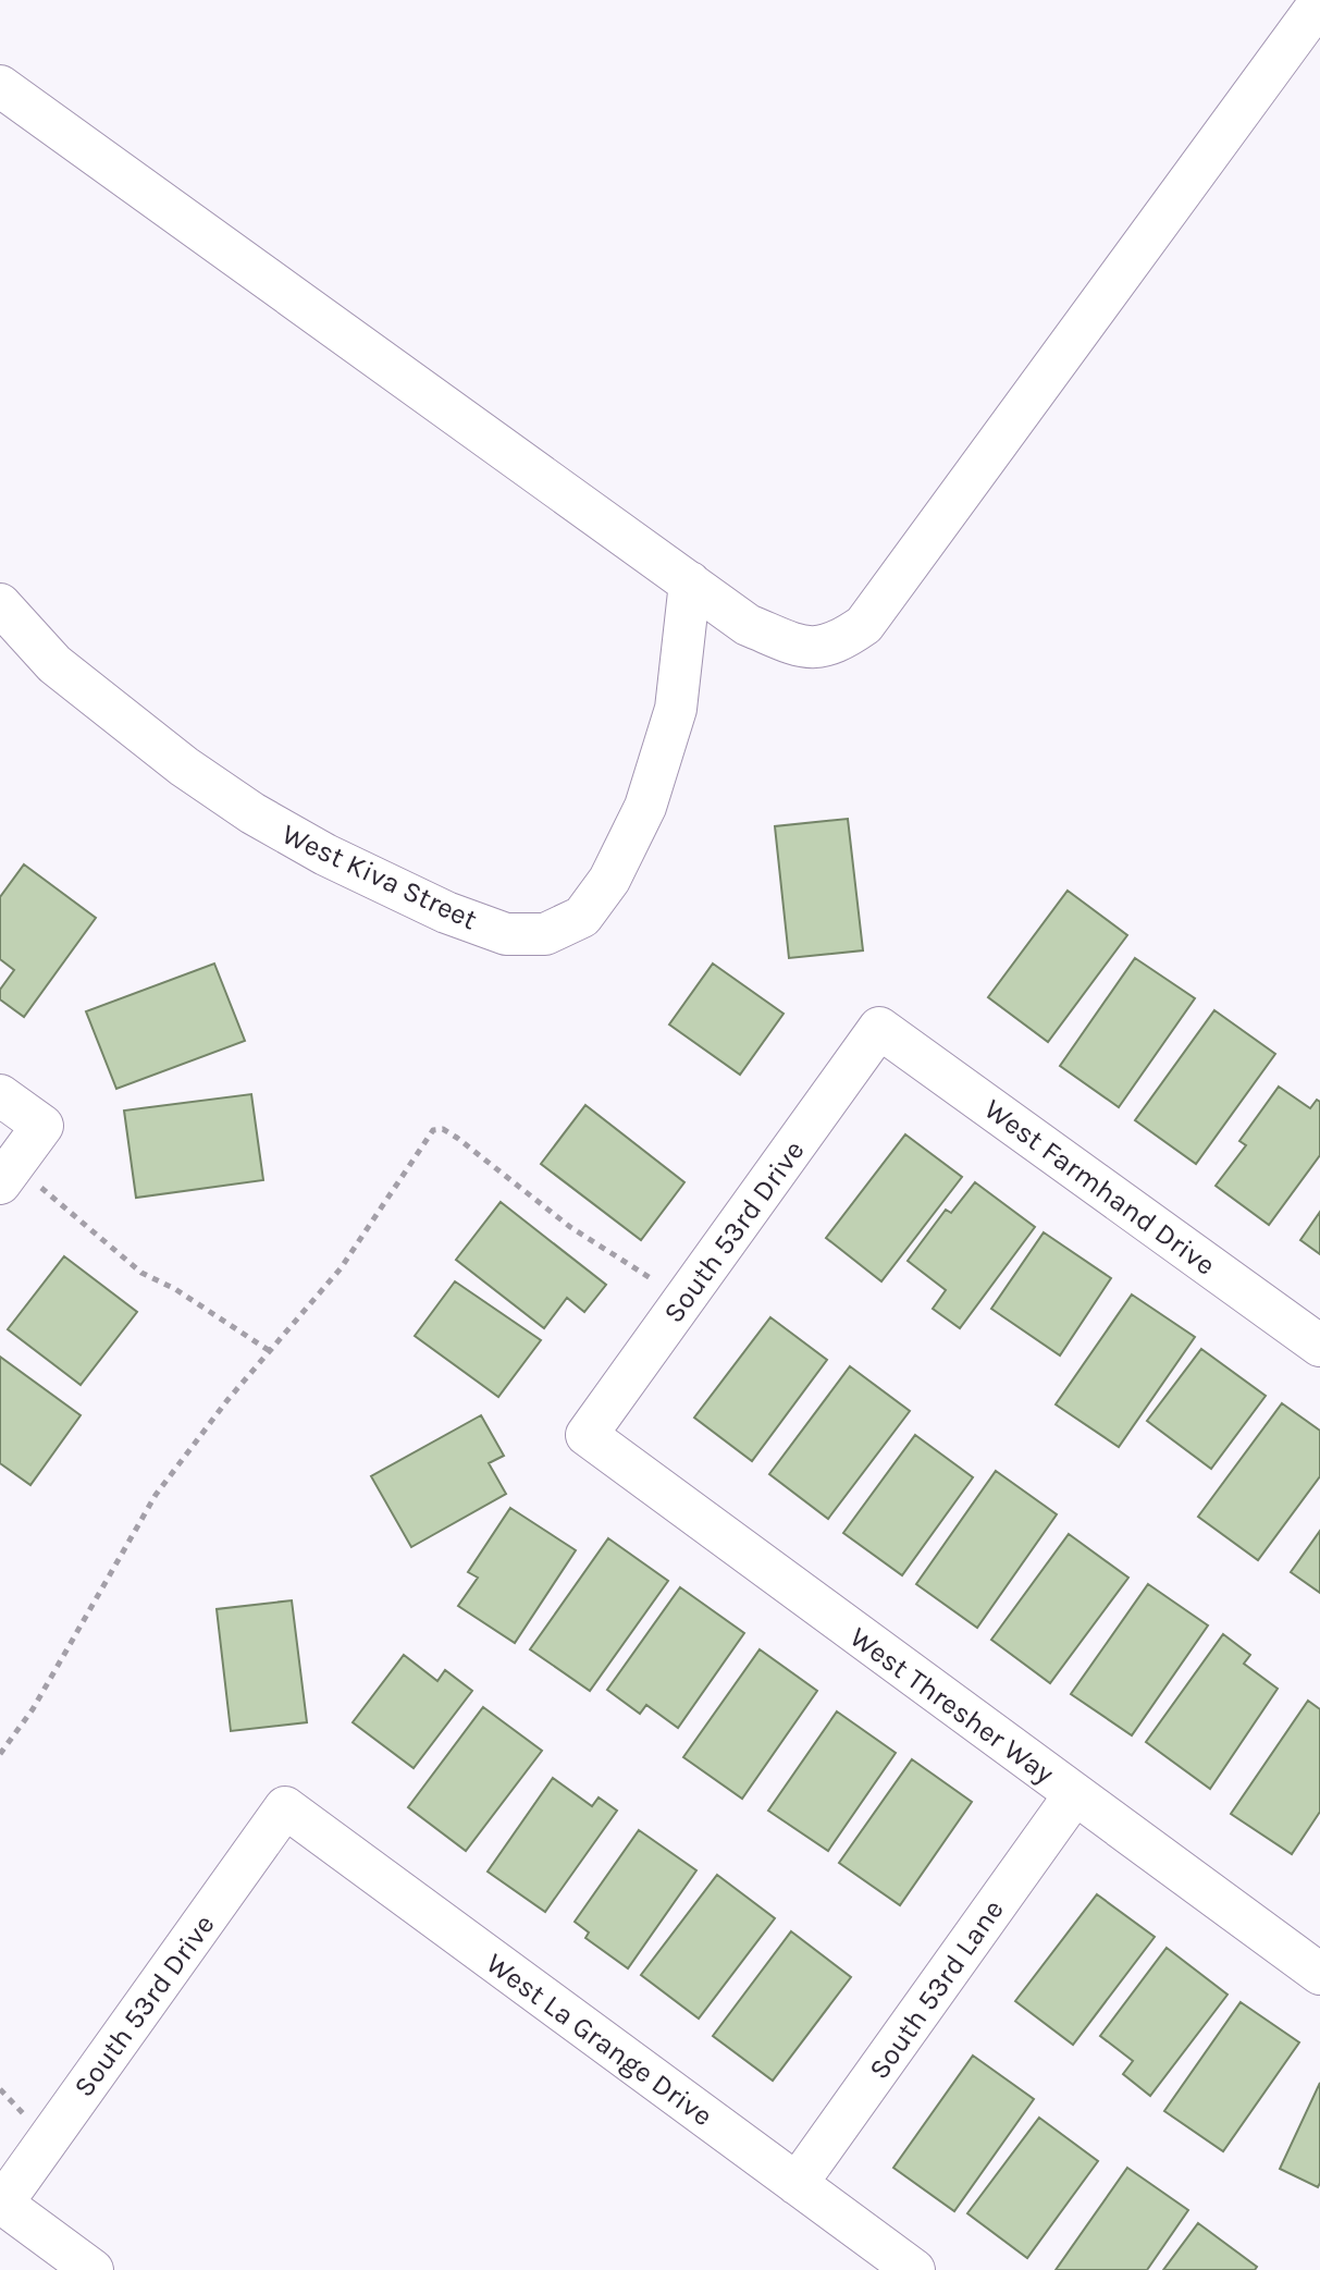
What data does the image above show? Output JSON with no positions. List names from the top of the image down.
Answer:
{
  "streets": {
    "street": [
      "West Kiva Street",
      "West Farmhand Drive",
      "South 53rd Drive",
      "West Thresher Way",
      "South 53rd Lane",
      "West La Grange Drive"
    ]
  },
  "crossings": [
    ["West Farmhand Drive", "South 53rd Drive"],
    ["South 53rd Drive", "West Thresher Way"],
    ["South 53rd Drive", "West La Grange Drive"],
    ["West Thresher Way", "South 53rd Lane"],
    ["South 53rd Lane", "West La Grange Drive"]
  ]
}
